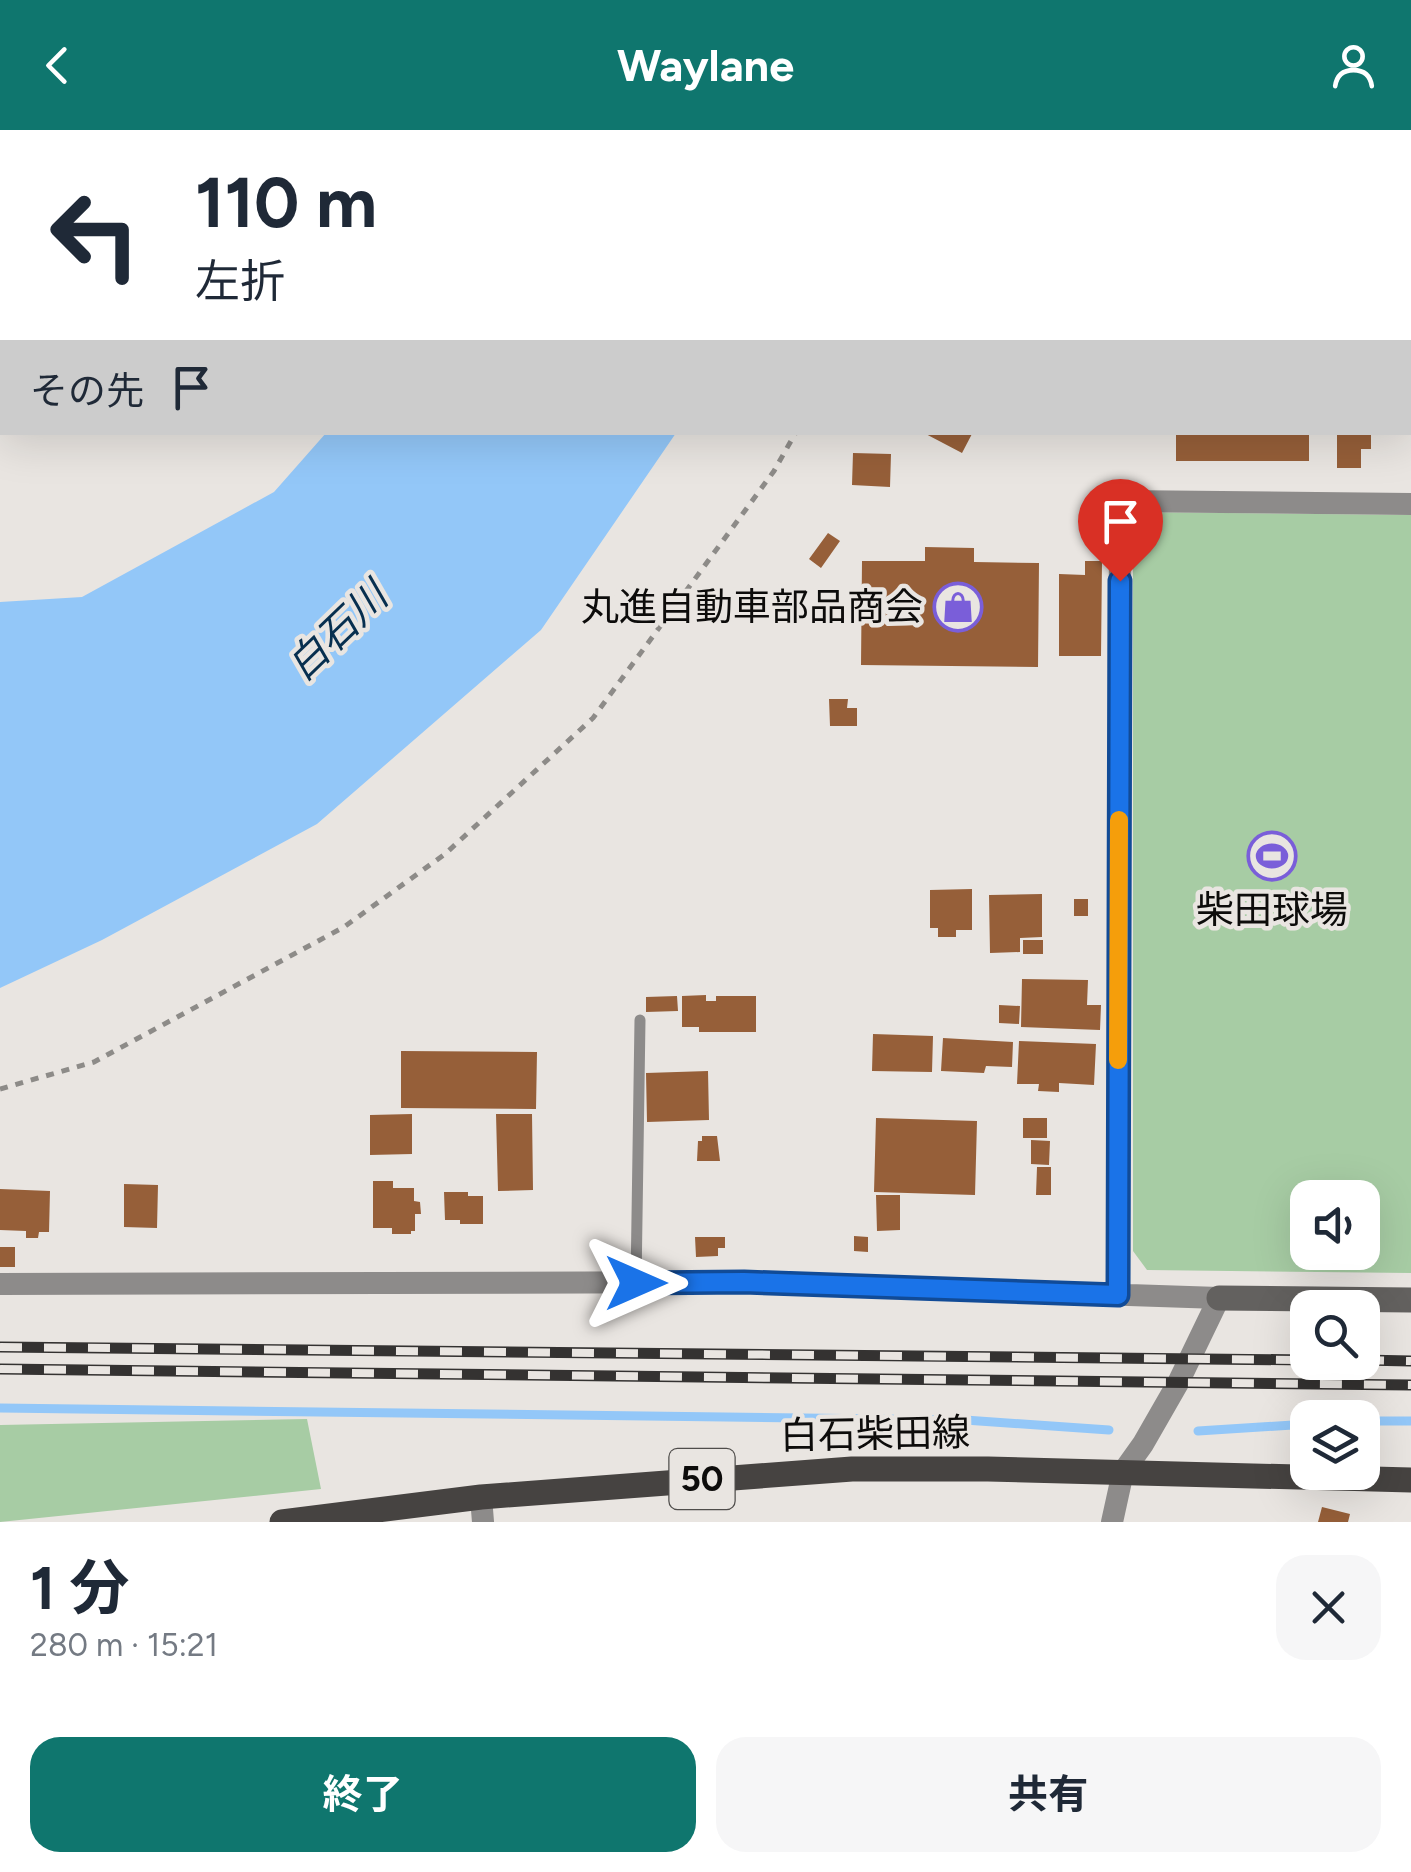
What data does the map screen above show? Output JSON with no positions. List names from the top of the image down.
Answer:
{
  "streets": {
    "main road": ["白石柴田線", "50"]
  },
  "water": ["白石川"],
  "places": {
    "shop": ["丸進自動車部品商会"],
    "sports": ["柴田球場"]
  },
  "page": {
    "header": "Waylane",
    "turn": ["110 m", "左折"],
    "then": "その先",
    "heading": ["1 分", "280 m · 15:21"],
    "buttons": ["終了", "共有"]
  }
}
